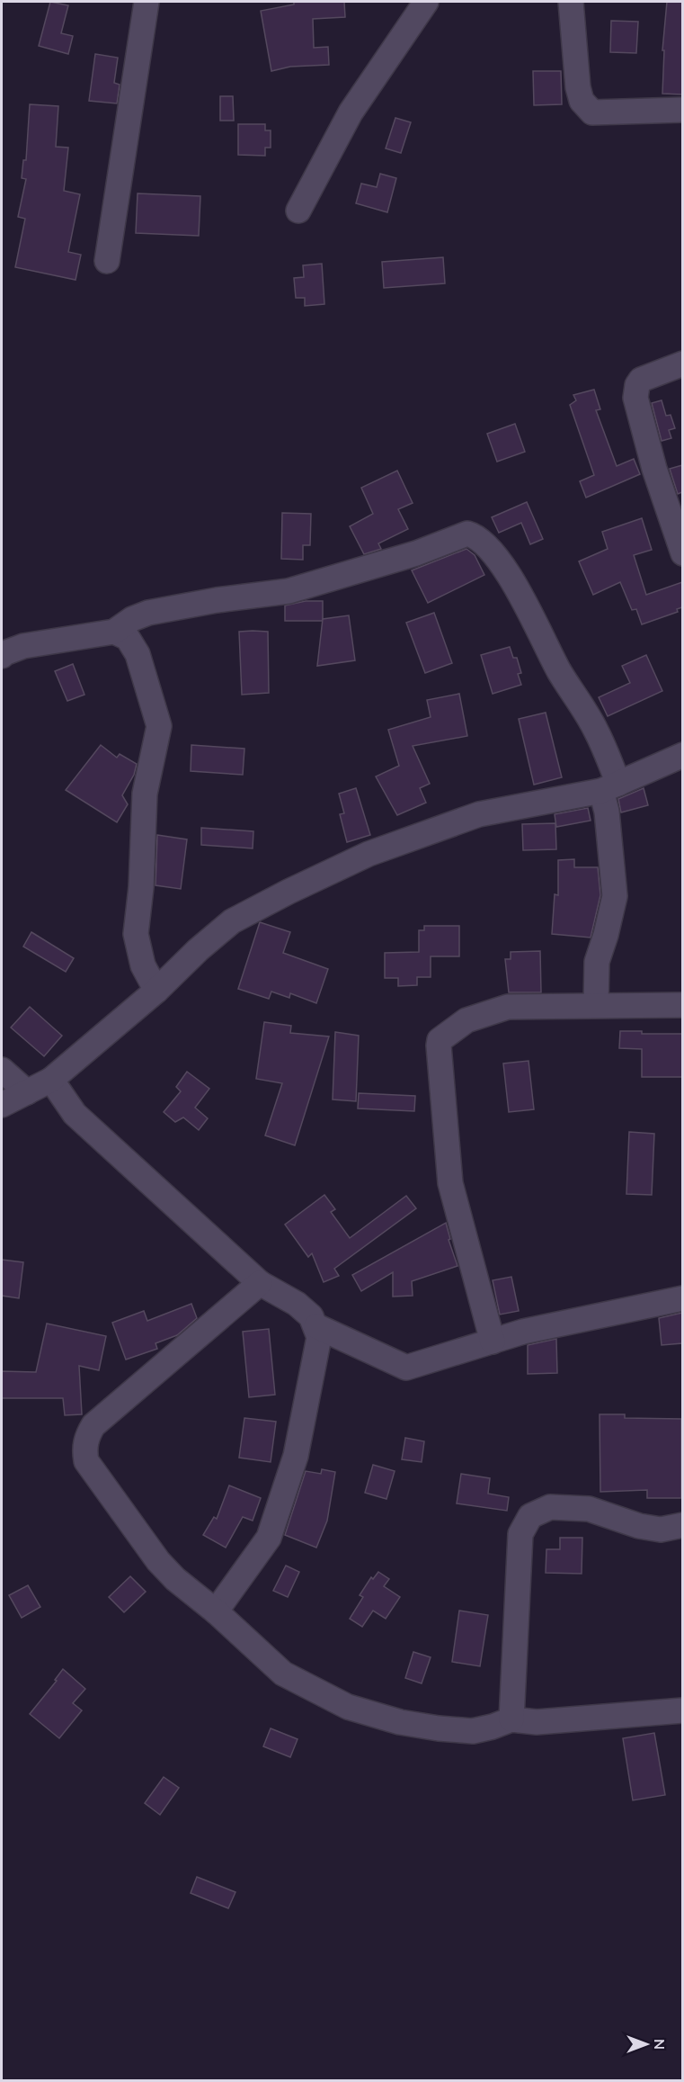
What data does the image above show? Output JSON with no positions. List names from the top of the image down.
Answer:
{
  "north": "right"
}
